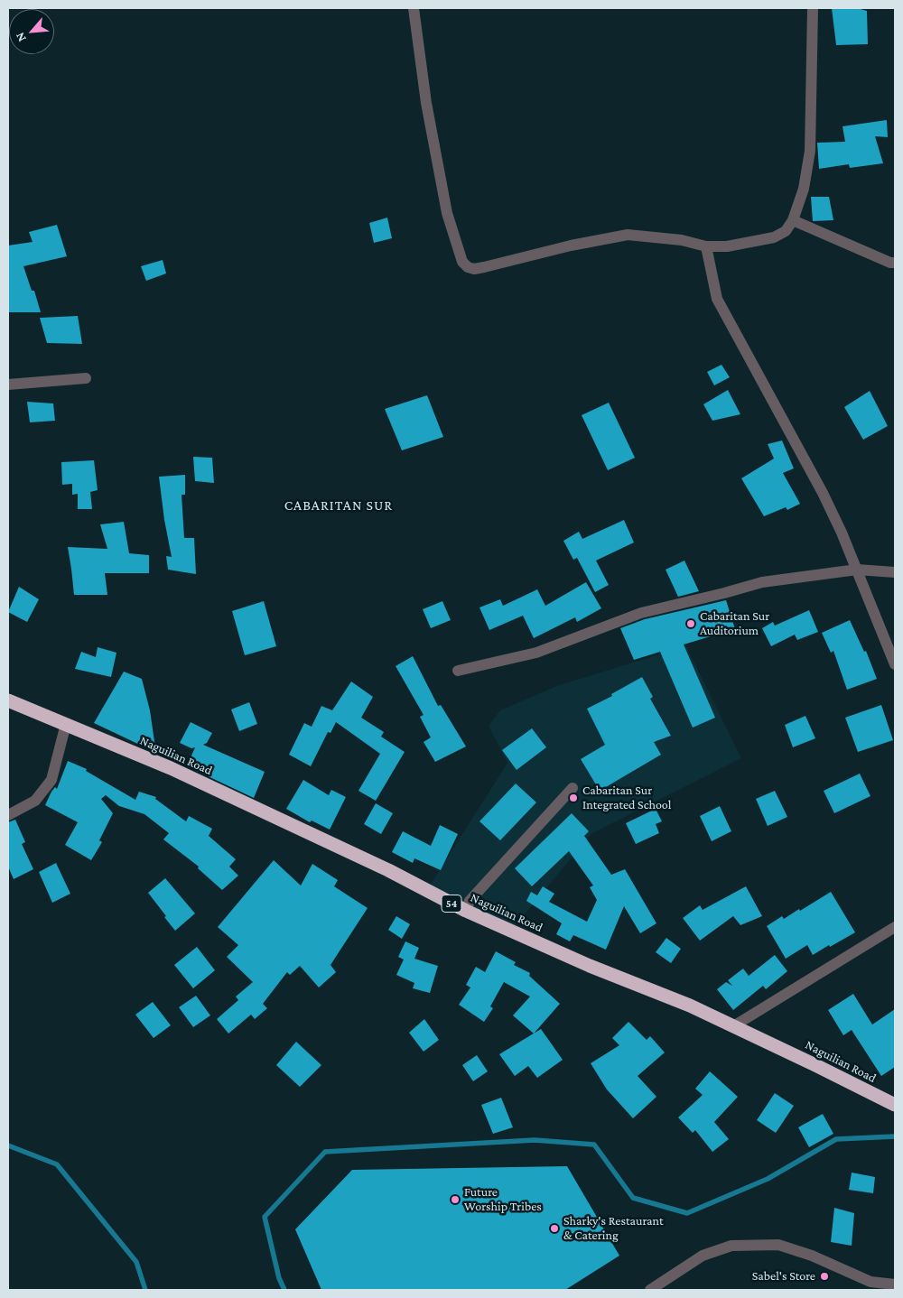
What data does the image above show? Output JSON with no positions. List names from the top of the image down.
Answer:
{
  "streets": {
    "highway": ["Naguilian Road", "54"]
  },
  "districts": ["CABARITAN SUR"],
  "places": [
    "Cabaritan Sur Auditorium",
    "Cabaritan Sur Integrated School",
    "Future Worship Tribes",
    "Sharky's Restaurant & Catering",
    "Sabel's Store"
  ],
  "north": "bottom left"
}
